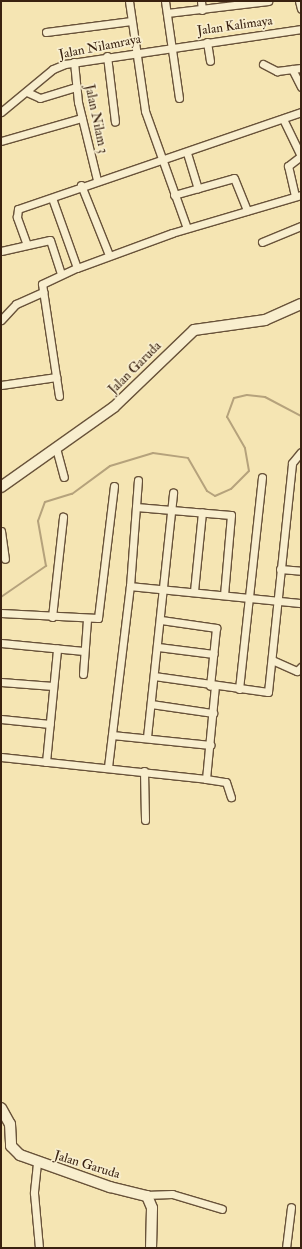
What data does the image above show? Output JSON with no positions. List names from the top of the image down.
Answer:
{
  "streets": {
    "street": [
      "Jalan Kalimaya",
      "Jalan Nilamraya",
      "Jalan Nilam 3",
      "Jalan Garuda"
    ]
  },
  "crossings": [
    ["Jalan Kalimaya", "Jalan Nilamraya"],
    ["Jalan Nilamraya", "Jalan Nilam 3"]
  ]
}
